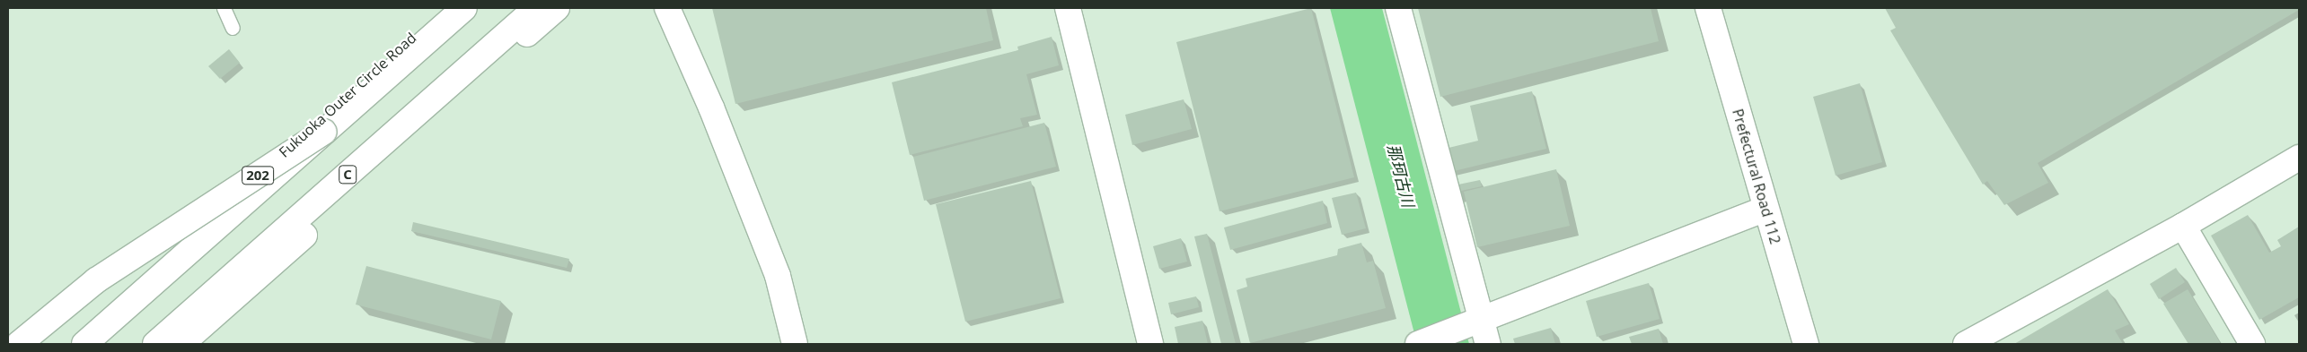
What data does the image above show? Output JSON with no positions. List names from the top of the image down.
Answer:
{
  "streets": {
    "main road": [
      "Fukuoka Outer Circle Road",
      "C",
      "202",
      "Prefectural Road 112"
    ]
  },
  "water": ["那珂古川"]
}
